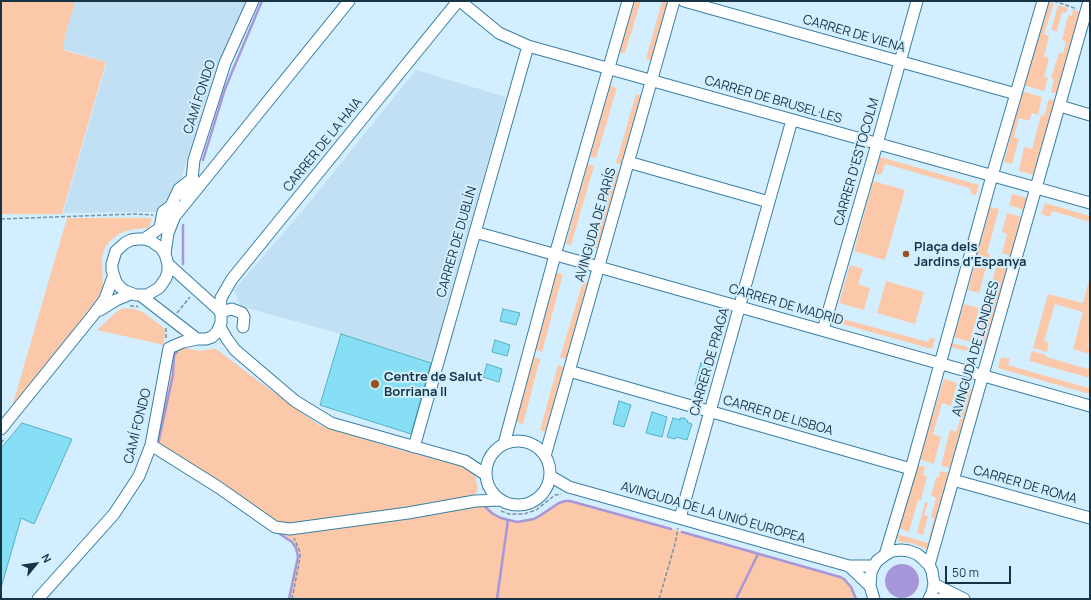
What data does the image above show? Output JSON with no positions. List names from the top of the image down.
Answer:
{
  "streets": {
    "street": [
      "CARRER DE VIENA",
      "CAMÍ FONDO",
      "CARRER DE BRUSEL·LES",
      "CARRER DE LA HAIA",
      "CARRER D'ESTOCOLM",
      "AVINGUDA DE PARÍS",
      "CARRER DE DUBLÍN",
      "CARRER DE MADRID",
      "AVINGUDA DE LONDRES",
      "CARRER DE PRAGA",
      "CARRER DE LISBOA",
      "CARRER DE ROMA",
      "AVINGUDA DE LA UNIÓ EUROPEA"
    ]
  },
  "crossings": [
    ["CARRER DE VIENA", "CARRER D'ESTOCOLM"],
    ["CARRER DE BRUSEL·LES", "CARRER DE LA HAIA"],
    ["CARRER DE BRUSEL·LES", "CARRER D'ESTOCOLM"],
    ["CARRER DE BRUSEL·LES", "AVINGUDA DE PARÍS"],
    ["CARRER DE BRUSEL·LES", "CARRER DE DUBLÍN"],
    ["CARRER DE BRUSEL·LES", "AVINGUDA DE LONDRES"],
    ["CARRER DE BRUSEL·LES", "CARRER DE PRAGA"],
    ["CARRER D'ESTOCOLM", "CARRER DE MADRID"],
    ["AVINGUDA DE PARÍS", "CARRER DE MADRID"],
    ["AVINGUDA DE PARÍS", "CARRER DE LISBOA"],
    ["AVINGUDA DE PARÍS", "AVINGUDA DE LA UNIÓ EUROPEA"],
    ["CARRER DE DUBLÍN", "CARRER DE MADRID"],
    ["CARRER DE MADRID", "AVINGUDA DE LONDRES"],
    ["CARRER DE MADRID", "CARRER DE PRAGA"],
    ["AVINGUDA DE LONDRES", "CARRER DE ROMA"],
    ["CARRER DE PRAGA", "CARRER DE LISBOA"],
    ["CARRER DE PRAGA", "AVINGUDA DE LA UNIÓ EUROPEA"]
  ],
  "places": ["Plaça dels Jardins d'Espanya", "Centre de Salut Borriana II"],
  "scale_bar": "50 m",
  "north": "top right"
}
